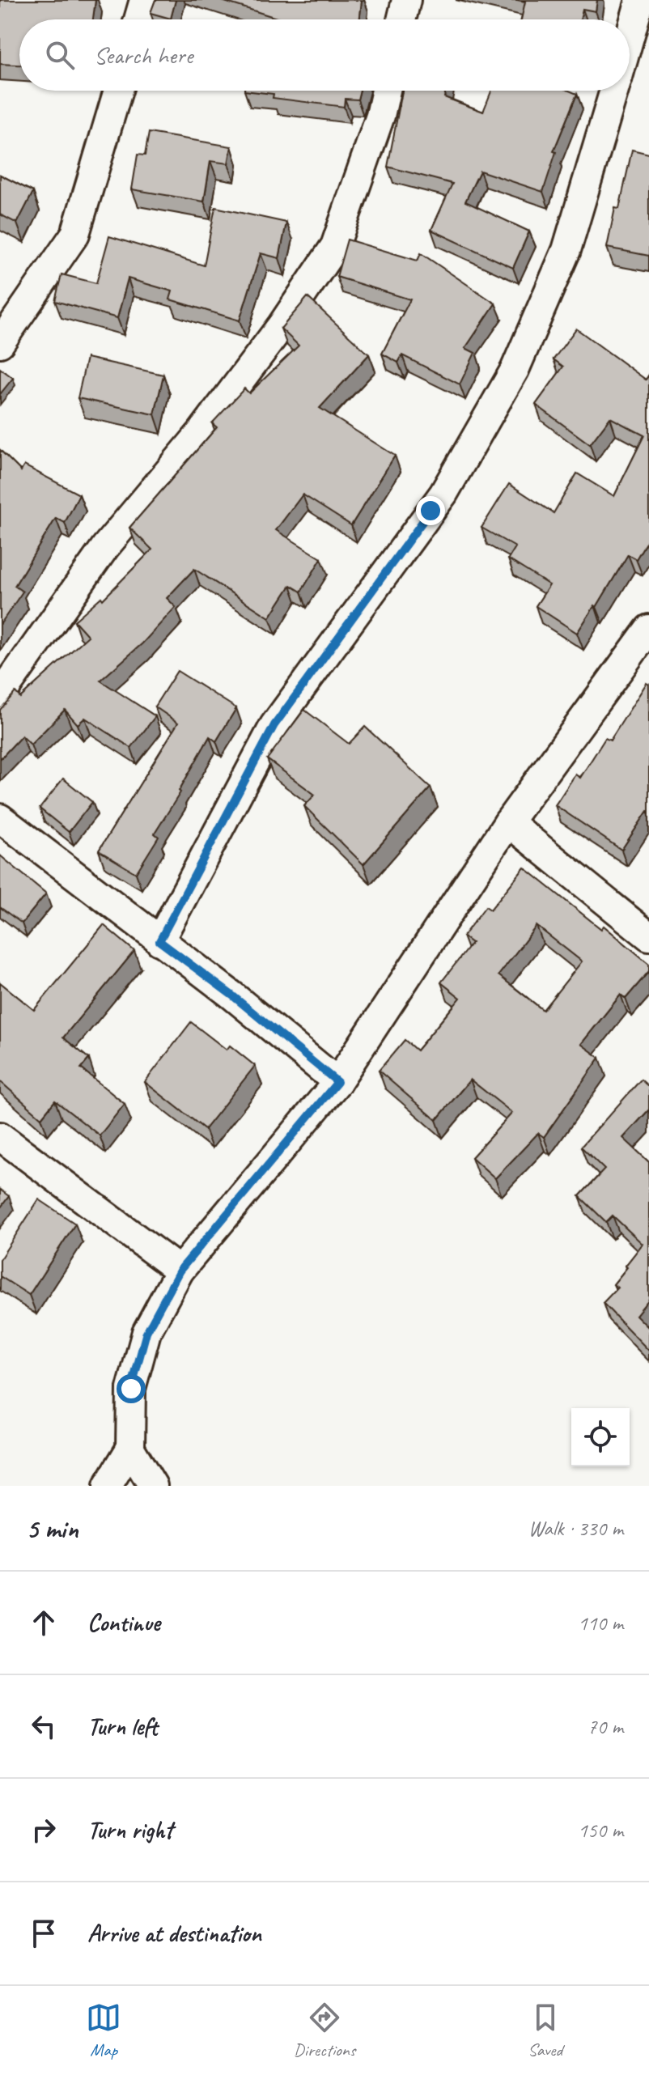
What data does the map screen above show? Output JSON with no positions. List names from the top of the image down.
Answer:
{
  "page": {
    "search": "Search here",
    "heading": ["5 min", "Walk · 330 m"],
    "list": [
      ["Continue", "110 m"],
      ["Turn left", "70 m"],
      ["Turn right", "150 m"],
      "Arrive at destination"
    ],
    "nav": ["Map", "Directions", "Saved"]
  }
}
